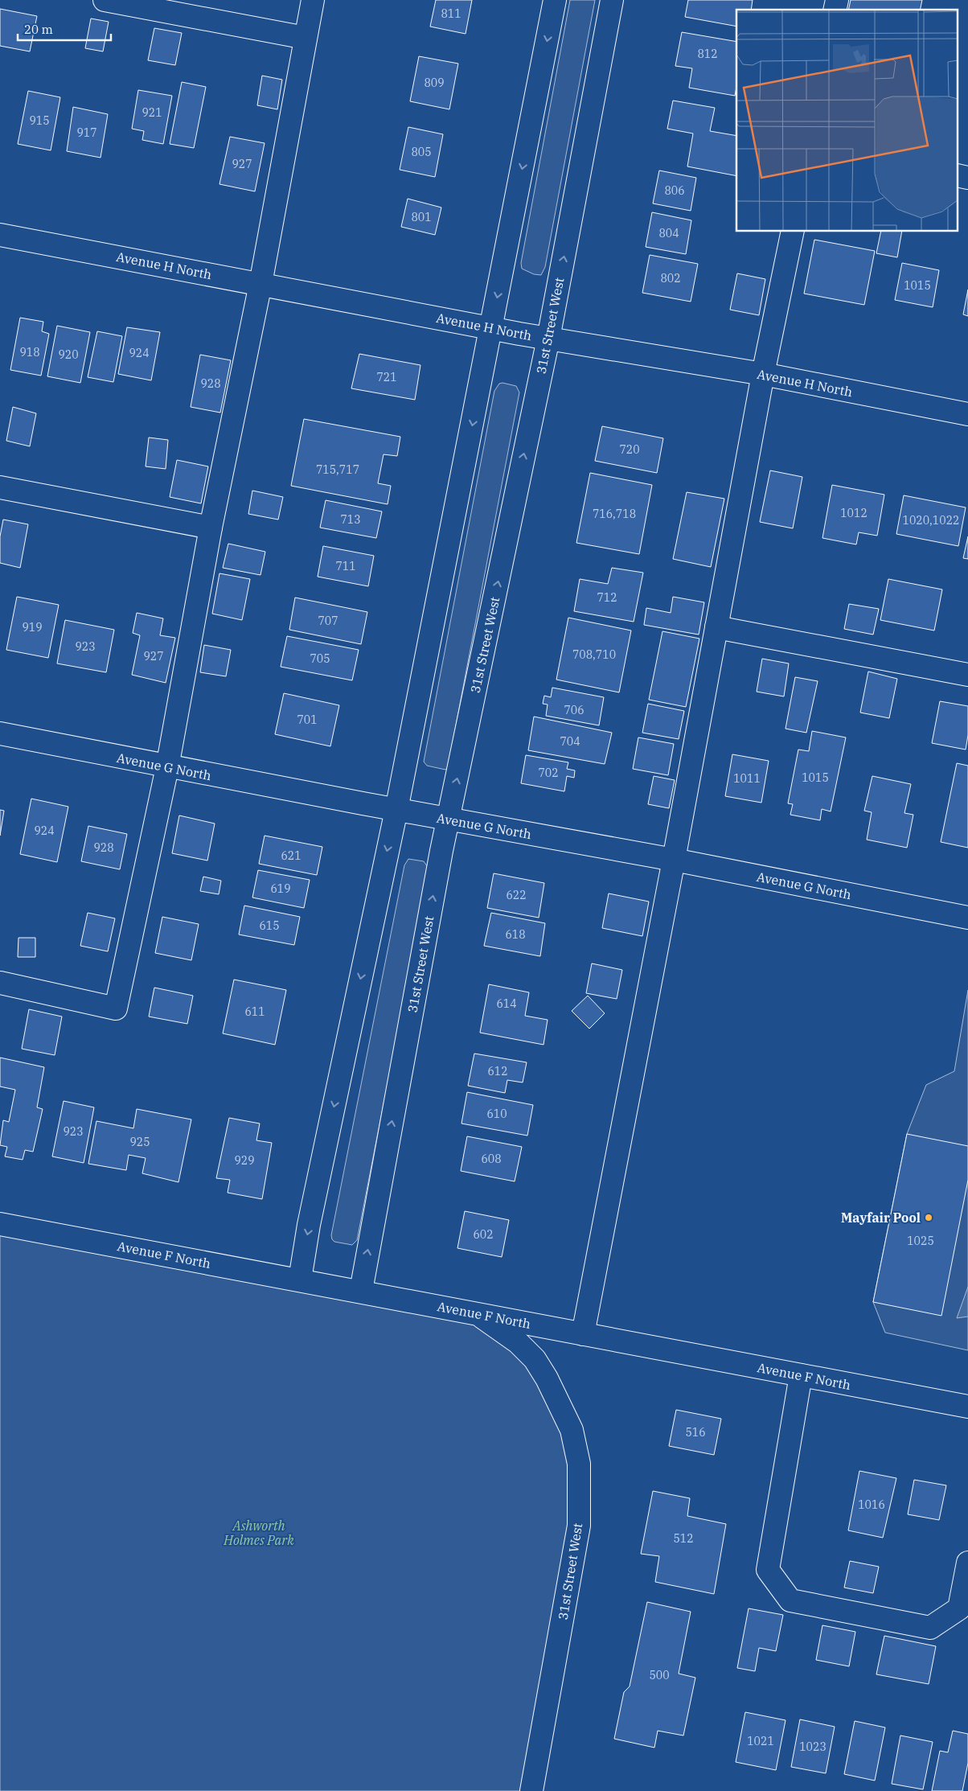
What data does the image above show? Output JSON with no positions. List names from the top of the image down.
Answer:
{
  "streets": {
    "street": [
      "Avenue H North",
      "31st Street West",
      "Avenue G North",
      "Avenue F North"
    ]
  },
  "crossings": [
    ["Avenue H North", "31st Street West"],
    ["31st Street West", "Avenue G North"],
    ["31st Street West", "Avenue F North"]
  ],
  "parks": ["Ashworth Holmes Park"],
  "places": ["Mayfair Pool"],
  "house_numbers": [
    "811",
    "812",
    "809",
    "921",
    "915",
    "917",
    "805",
    "927",
    "806",
    "801",
    "804",
    "802",
    "1015",
    "918",
    "924",
    "920",
    "721",
    "928",
    "720",
    "715,717",
    "1012",
    "716,718",
    "713",
    "1020,1022",
    "711",
    "712",
    "707",
    "919",
    "923",
    "708,710",
    "927",
    "705",
    "706",
    "701",
    "704",
    "702",
    "1015",
    "1011",
    "924",
    "928",
    "621",
    "619",
    "622",
    "615",
    "618",
    "614",
    "611",
    "612",
    "610",
    "923",
    "925",
    "608",
    "929",
    "602",
    "1025",
    "516",
    "1016",
    "512",
    "500",
    "1021",
    "1023"
  ],
  "scale_bar": "20 m"
}
